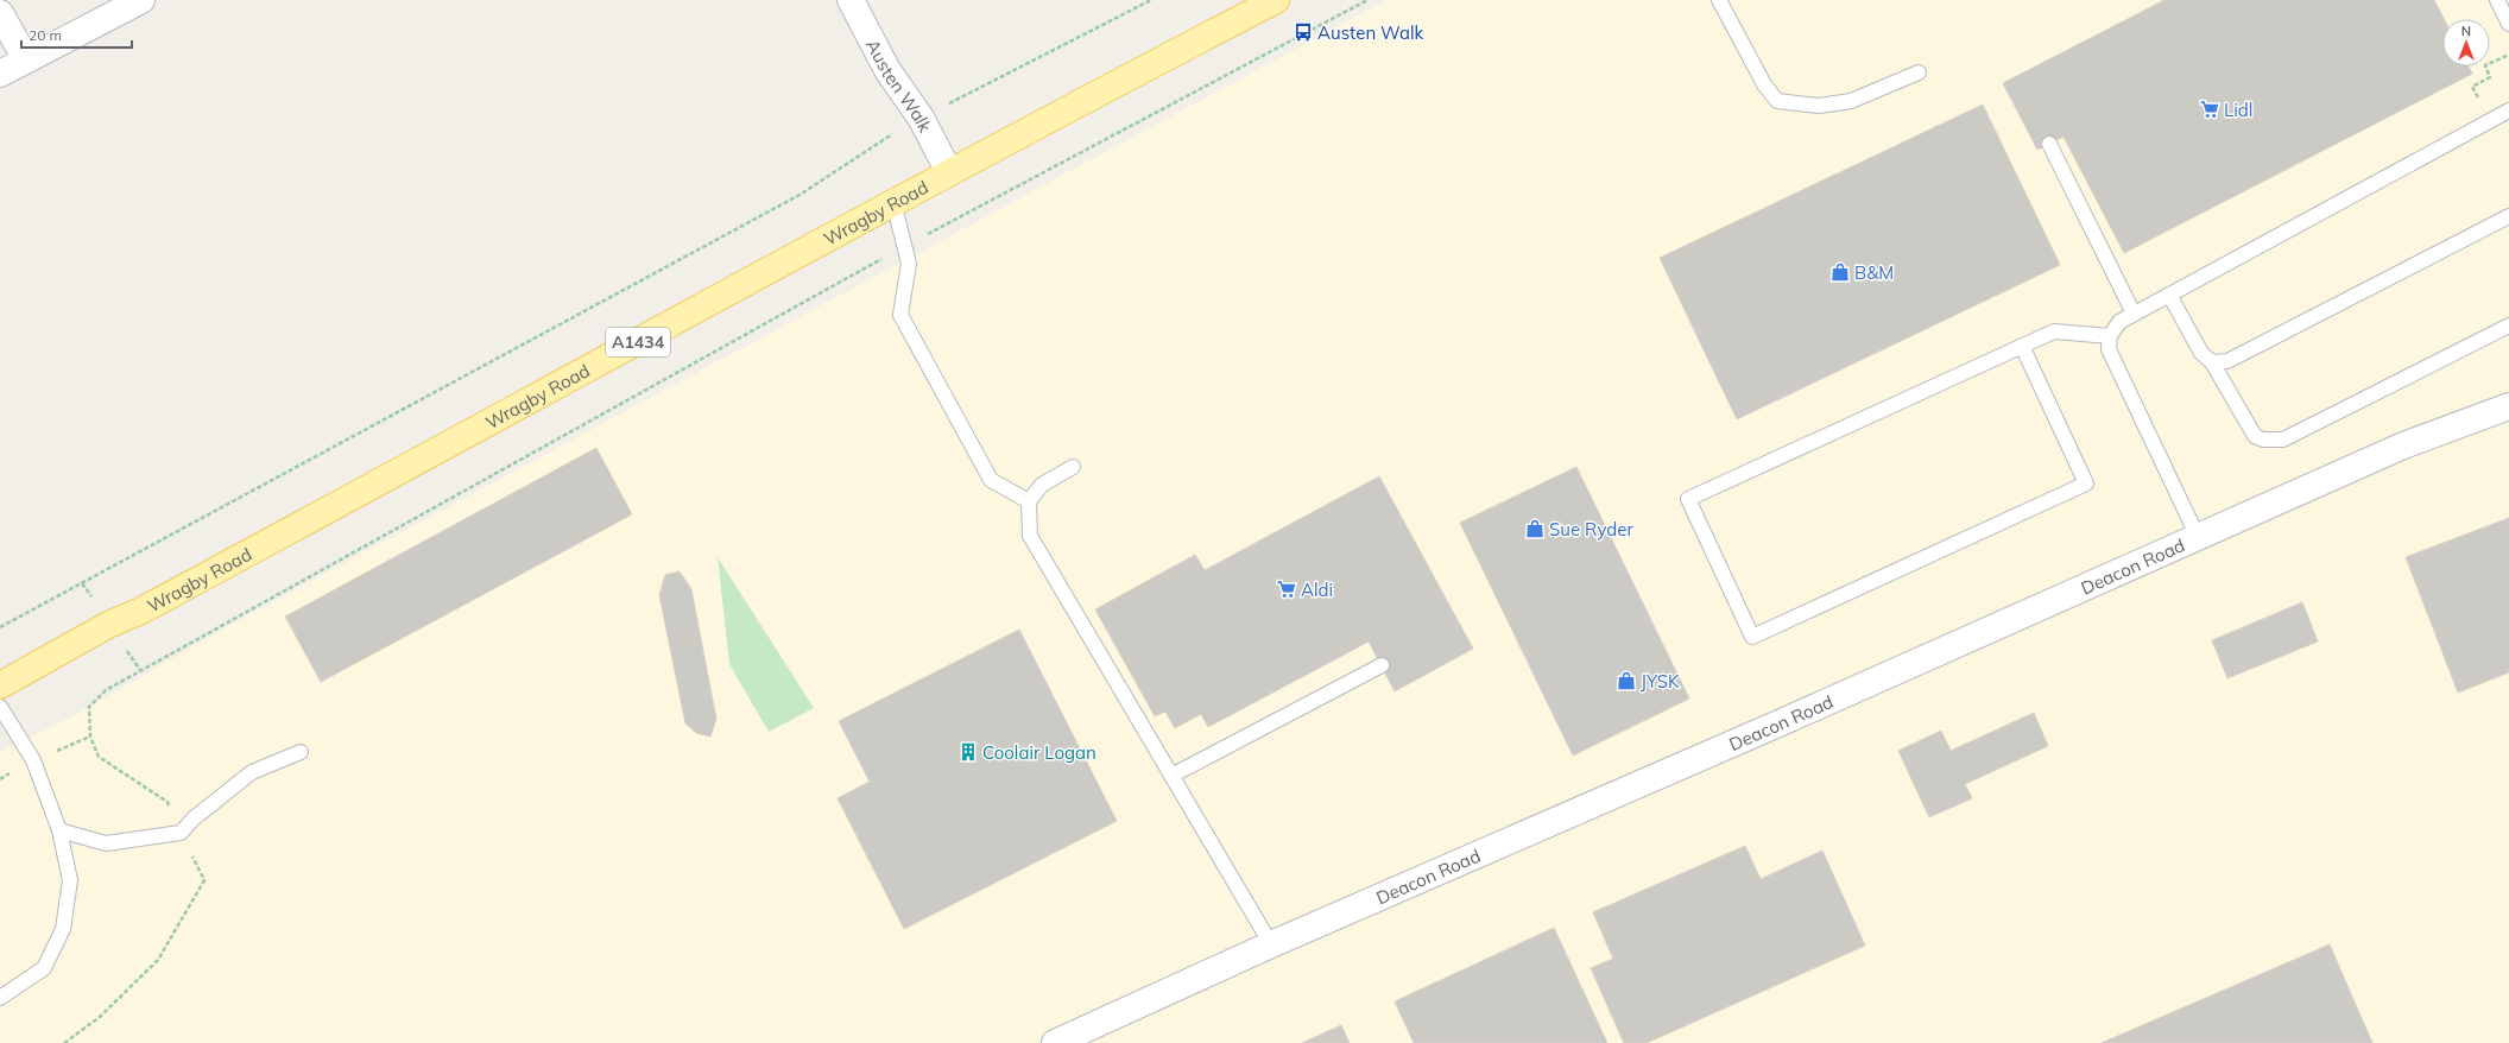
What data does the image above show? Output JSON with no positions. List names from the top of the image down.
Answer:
{
  "streets": {
    "main road": ["Wragby Road", "A1434"],
    "street": ["Austen Walk", "Deacon Road"]
  },
  "crossings": [
    ["Austen Walk", "Wragby Road"]
  ],
  "places": {
    "bus stop": ["Austen Walk"],
    "supermarket": ["Lidl", "Aldi"],
    "shop": ["B&M", "Sue Ryder", "JYSK"],
    "building": ["Coolair Logan"]
  },
  "scale_bar": "20 m",
  "north": "top"
}
